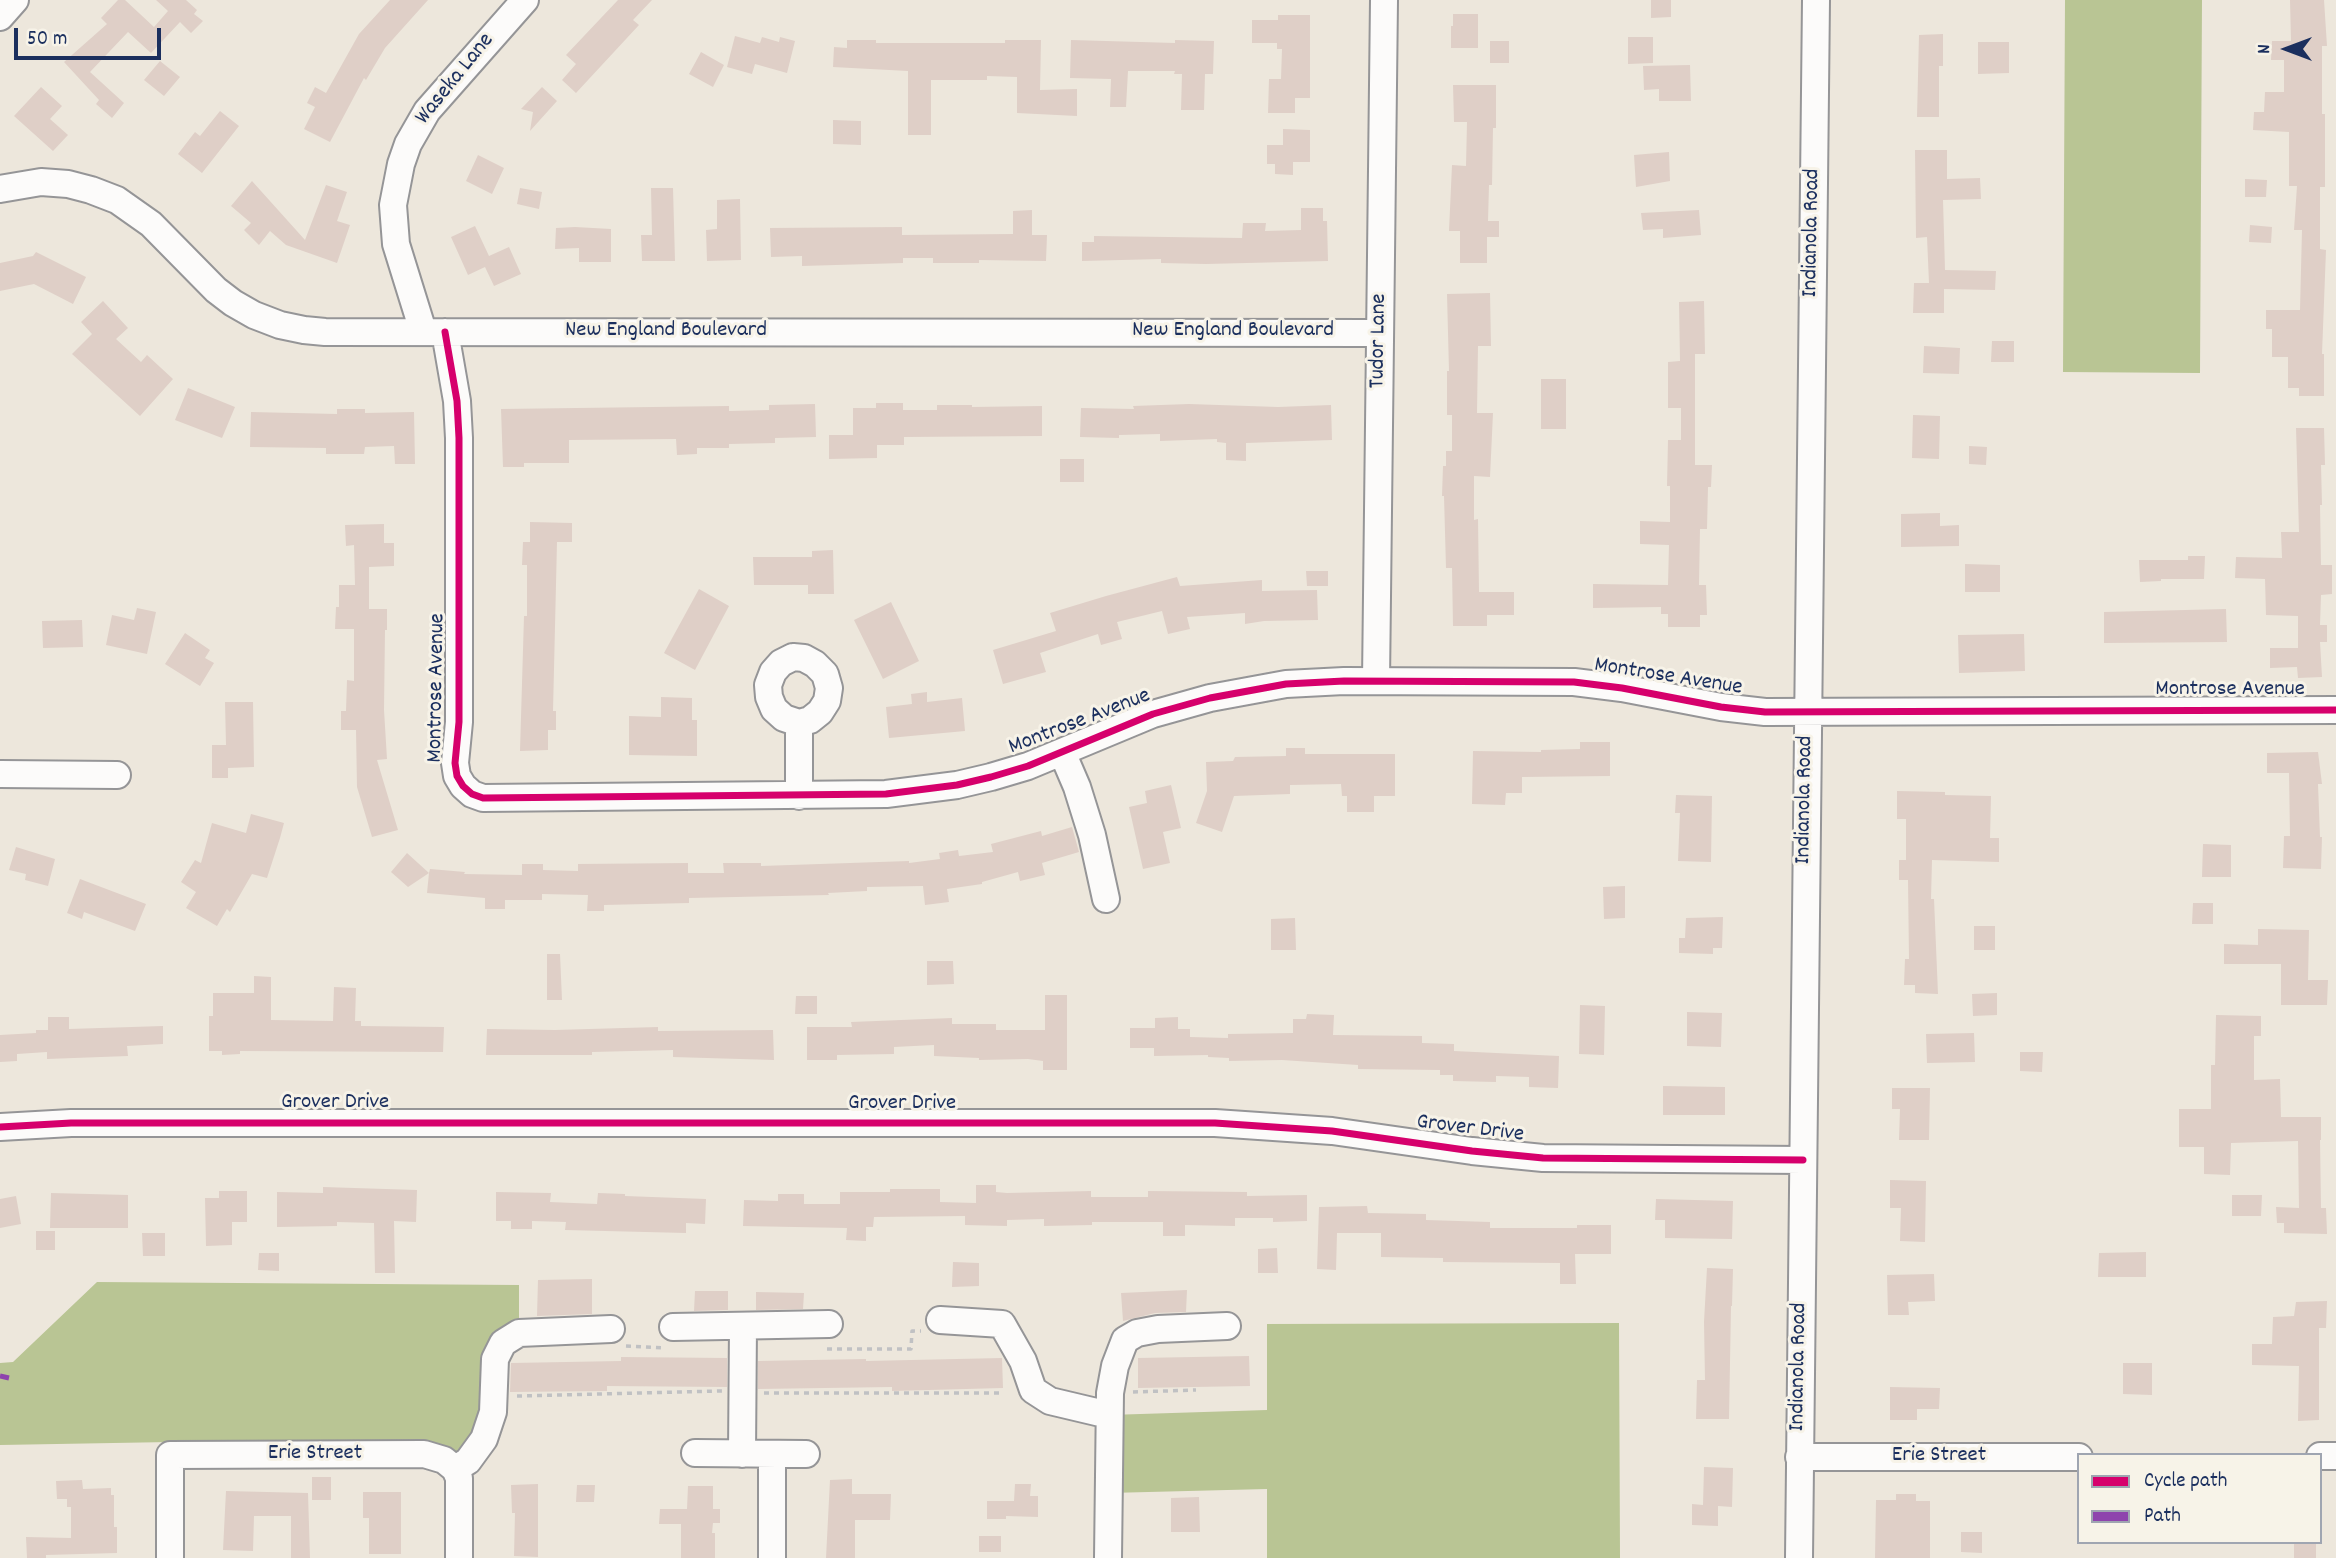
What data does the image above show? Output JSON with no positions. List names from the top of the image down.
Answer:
{
  "streets": {
    "street": [
      "Waseka Lane",
      "Indianola Road",
      "New England Boulevard",
      "Tudor Lane",
      "Montrose Avenue",
      "Grover Drive",
      "Erie Street"
    ]
  },
  "crossings": [
    ["Waseka Lane", "New England Boulevard"],
    ["Waseka Lane", "Montrose Avenue"],
    ["Indianola Road", "Montrose Avenue"],
    ["Indianola Road", "Grover Drive"],
    ["Indianola Road", "Erie Street"],
    ["New England Boulevard", "Tudor Lane"],
    ["New England Boulevard", "Montrose Avenue"],
    ["Tudor Lane", "Montrose Avenue"]
  ],
  "legend": ["Cycle path", "Path"],
  "scale_bar": "50 m",
  "north": "left"
}
